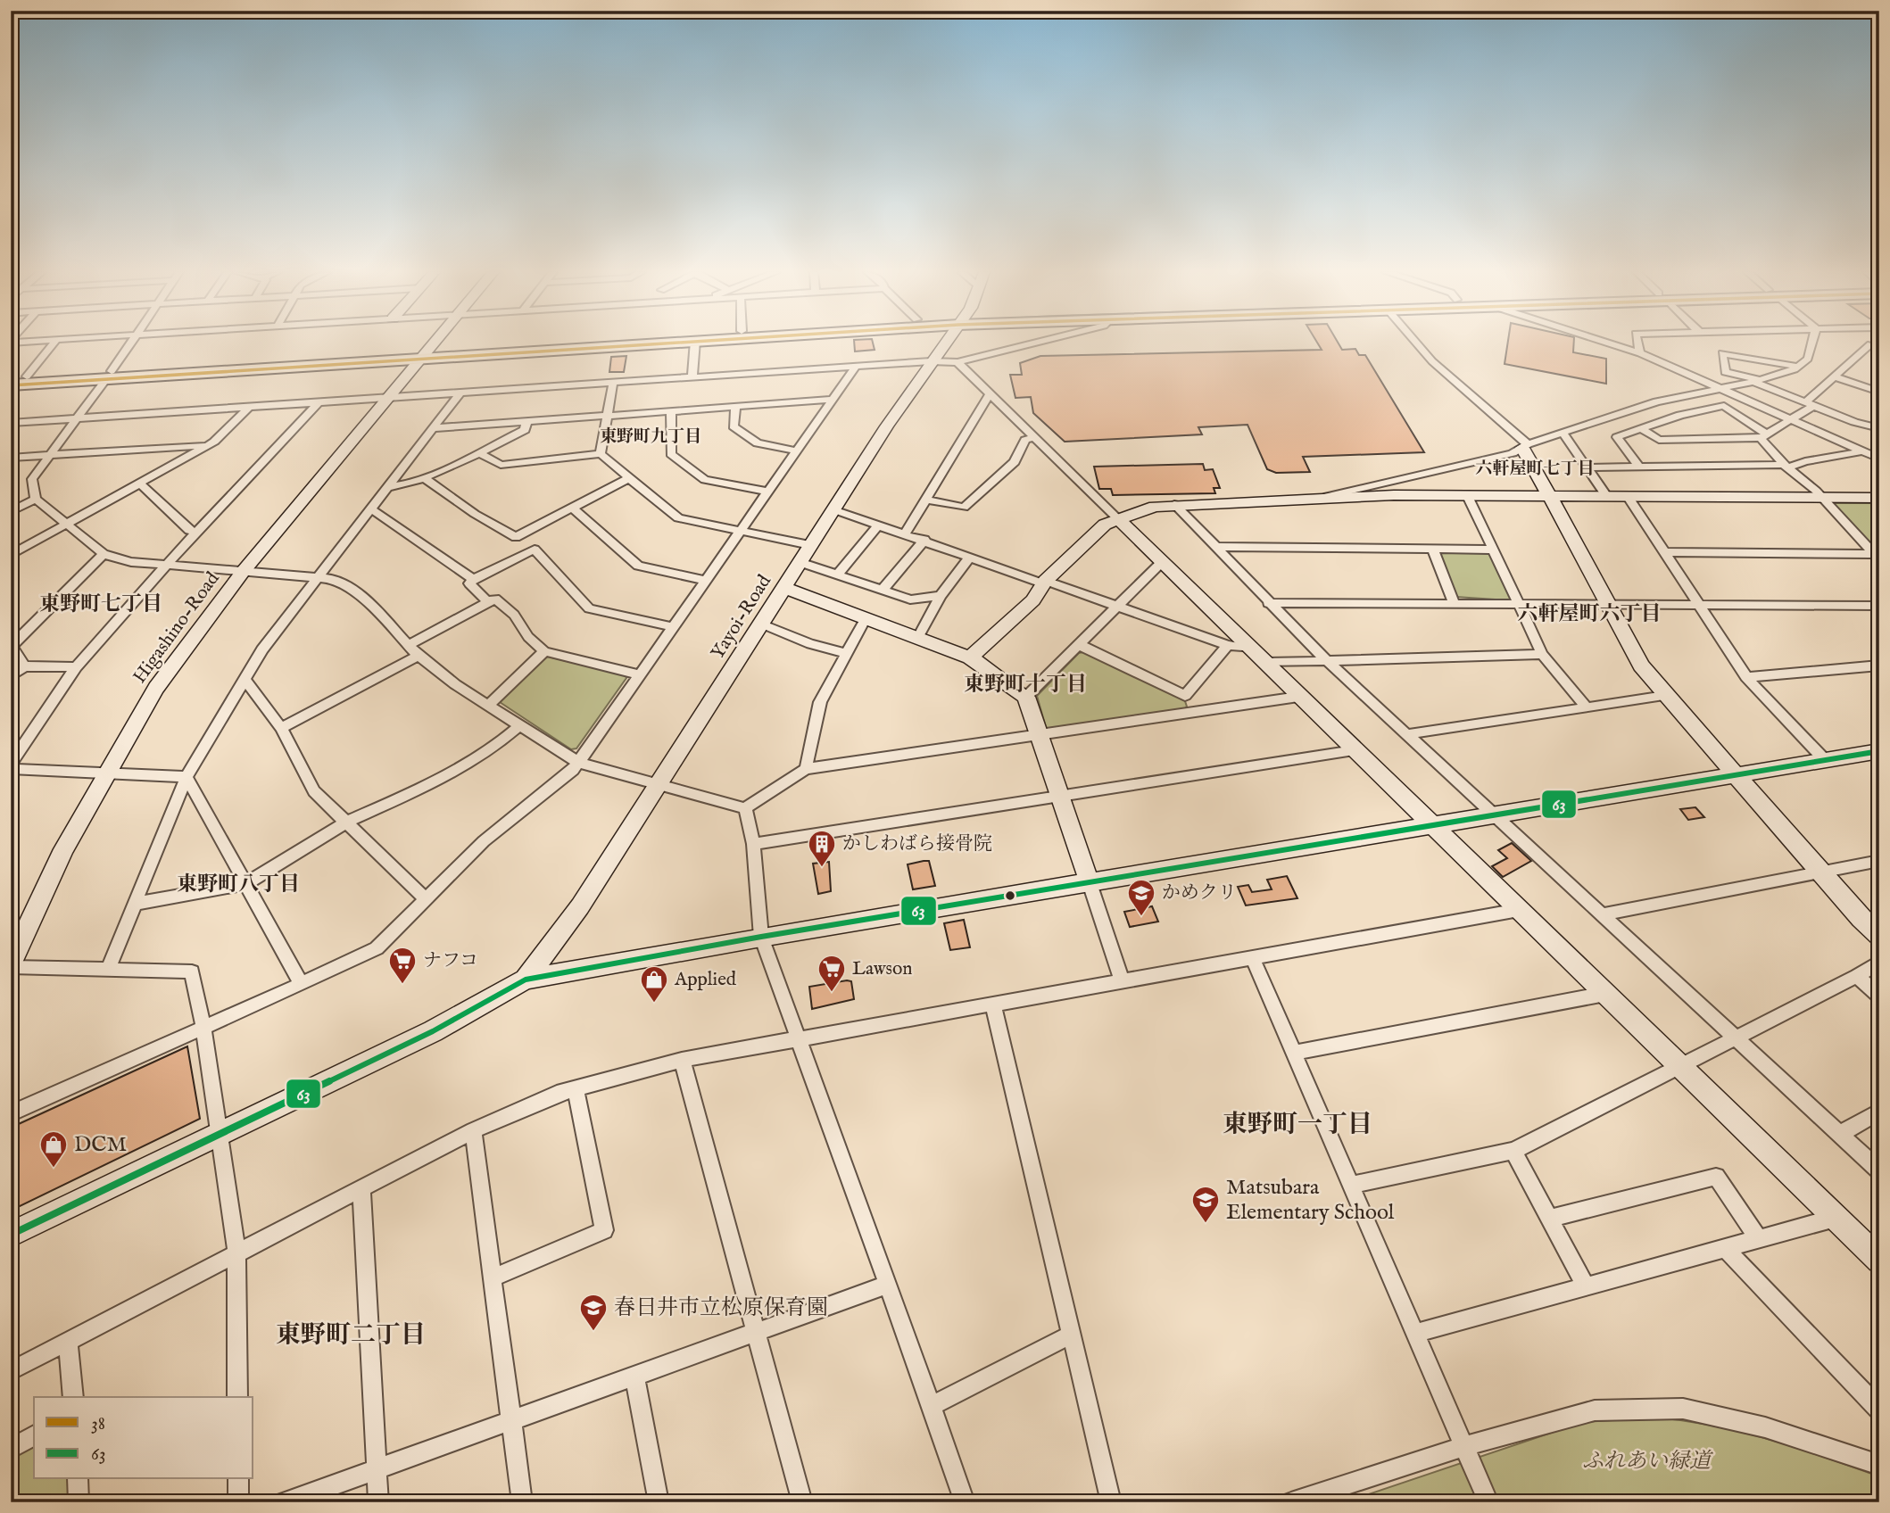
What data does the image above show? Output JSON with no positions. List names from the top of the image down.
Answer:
{
  "streets": {
    "street": ["Yayoi-Road", "Higashino-Road"]
  },
  "districts": [
    "東野町九丁目",
    "六軒屋町七丁目",
    "東野町七丁目",
    "六軒屋町六丁目",
    "東野町十丁目",
    "東野町八丁目",
    "東野町一丁目",
    "東野町二丁目"
  ],
  "parks": ["ふれあい緑道"],
  "places": {
    "building": ["かしわばら接骨院"],
    "school or university": ["かめクリ", "Matsubara Elementary School", "春日井市立松原保育園"],
    "supermarket": ["ナフコ", "Lawson"],
    "shop": ["Applied", "DCM"]
  },
  "lines": ["transit line 38", "transit line 63"],
  "legend": ["38", "63"]
}
